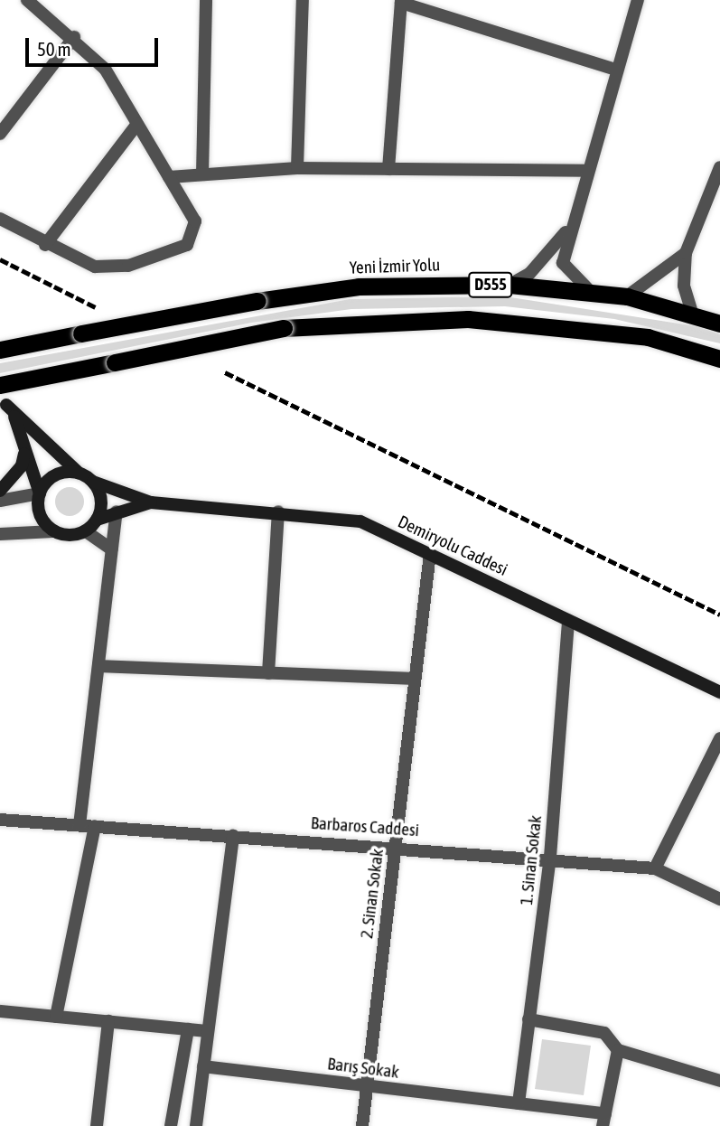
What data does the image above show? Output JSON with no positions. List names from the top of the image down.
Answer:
{
  "streets": {
    "highway": ["Yeni İzmir Yolu", "D555"],
    "main road": ["Demiryolu Caddesi"],
    "street": [
      "Barbaros Caddesi",
      "1. Sinan Sokak",
      "2. Sinan Sokak",
      "Barış Sokak"
    ]
  },
  "crossings": [
    ["Demiryolu Caddesi", "1. Sinan Sokak"],
    ["Demiryolu Caddesi", "2. Sinan Sokak"],
    ["Barbaros Caddesi", "1. Sinan Sokak"],
    ["Barbaros Caddesi", "2. Sinan Sokak"],
    ["1. Sinan Sokak", "Barış Sokak"],
    ["2. Sinan Sokak", "Barış Sokak"]
  ],
  "scale_bar": "50 m"
}
